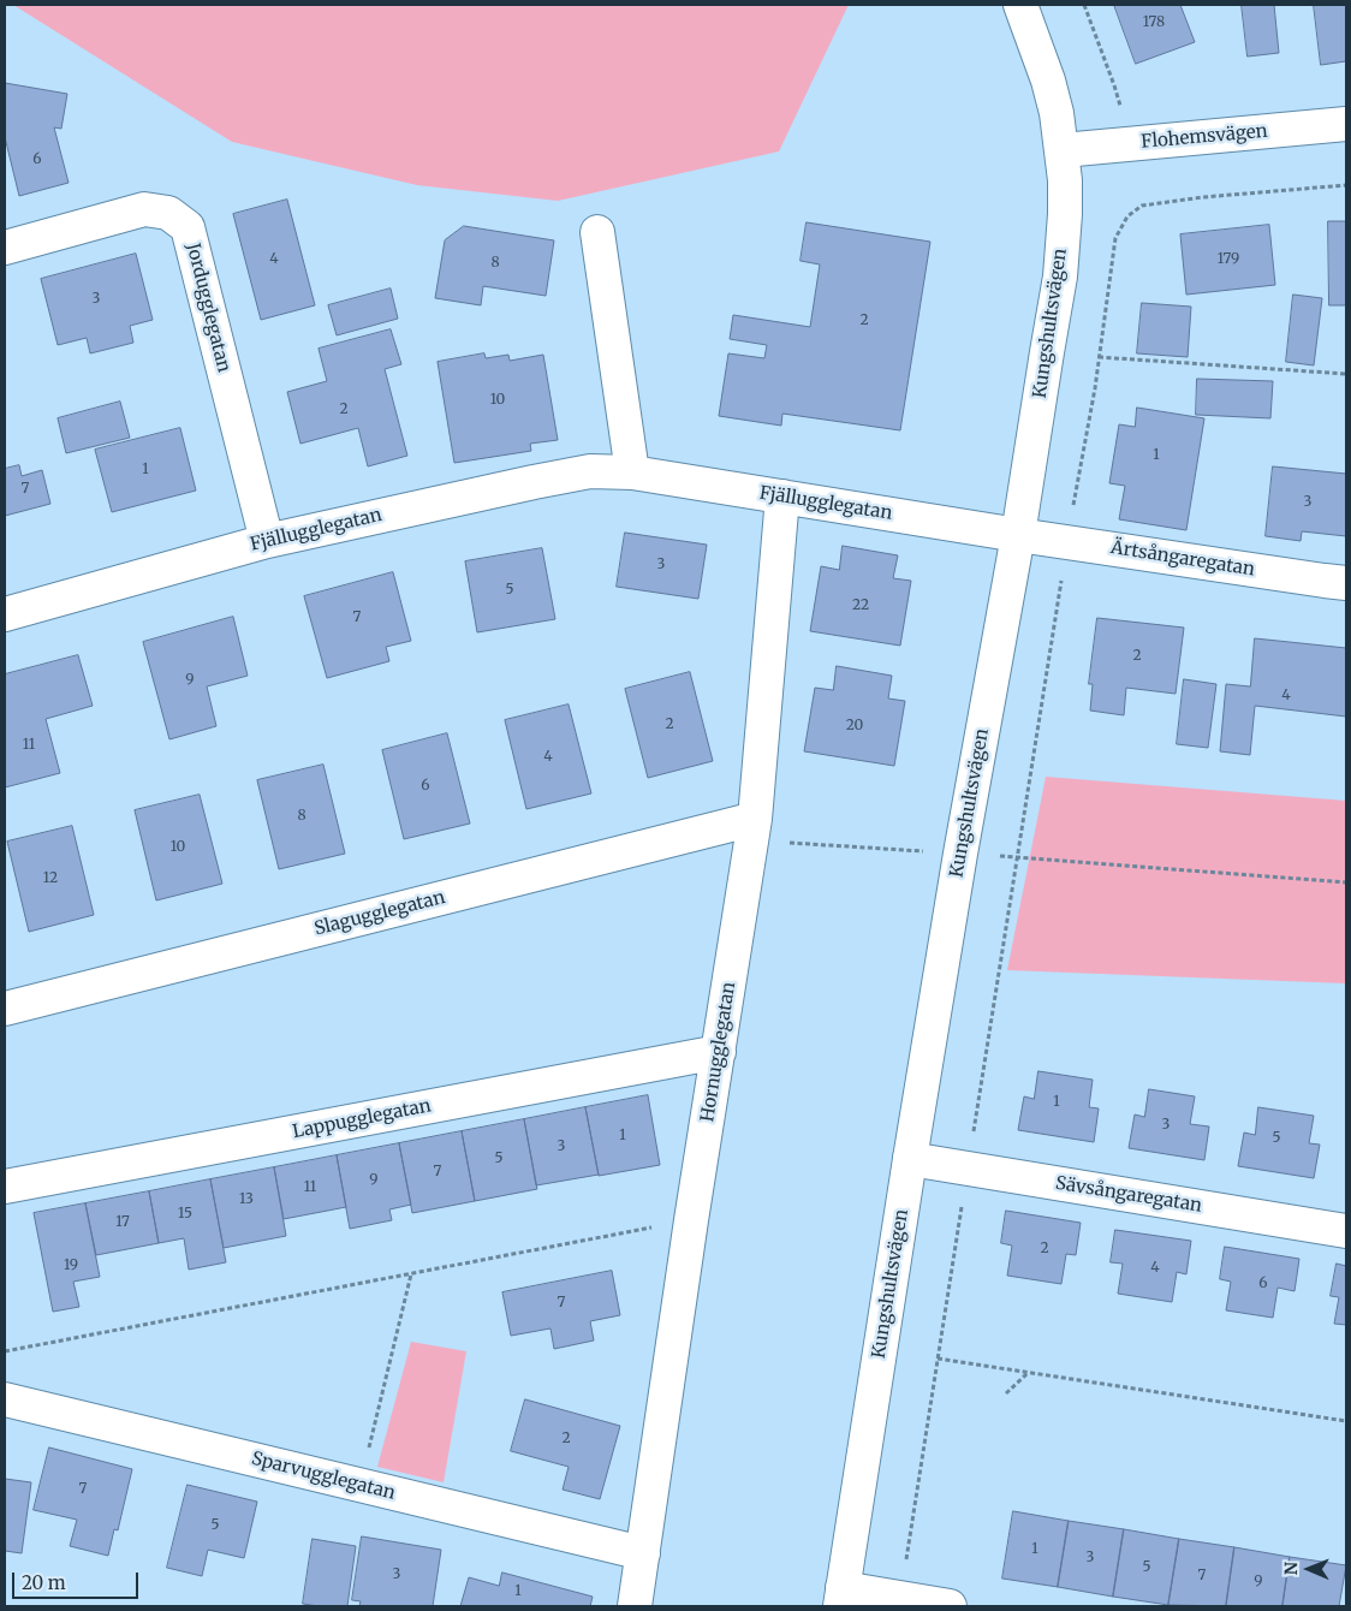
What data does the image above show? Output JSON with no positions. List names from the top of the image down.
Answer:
{
  "streets": {
    "street": [
      "Flohemsvägen",
      "Jordugglegatan",
      "Kungshultsvägen",
      "Fjällugglegatan",
      "Ärtsångaregatan",
      "Slagugglegatan",
      "Hornugglegatan",
      "Lappugglegatan",
      "Sävsångaregatan",
      "Sparvugglegatan"
    ]
  },
  "crossings": [
    ["Flohemsvägen", "Kungshultsvägen"],
    ["Jordugglegatan", "Fjällugglegatan"],
    ["Kungshultsvägen", "Fjällugglegatan"],
    ["Kungshultsvägen", "Ärtsångaregatan"],
    ["Kungshultsvägen", "Sävsångaregatan"],
    ["Fjällugglegatan", "Ärtsångaregatan"],
    ["Fjällugglegatan", "Hornugglegatan"],
    ["Slagugglegatan", "Hornugglegatan"],
    ["Hornugglegatan", "Lappugglegatan"],
    ["Hornugglegatan", "Sparvugglegatan"]
  ],
  "house_numbers": [
    "178",
    "6",
    "4",
    "179",
    "8",
    "3",
    "2",
    "10",
    "2",
    "1",
    "1",
    "7",
    "3",
    "3",
    "5",
    "22",
    "7",
    "2",
    "9",
    "4",
    "2",
    "20",
    "11",
    "4",
    "6",
    "8",
    "10",
    "12",
    "1",
    "3",
    "1",
    "5",
    "3",
    "5",
    "7",
    "9",
    "11",
    "13",
    "15",
    "17",
    "2",
    "19",
    "4",
    "6",
    "7",
    "2",
    "7",
    "5",
    "1",
    "3",
    "5",
    "3",
    "7",
    "9",
    "1"
  ],
  "scale_bar": "20 m",
  "north": "left"
}
